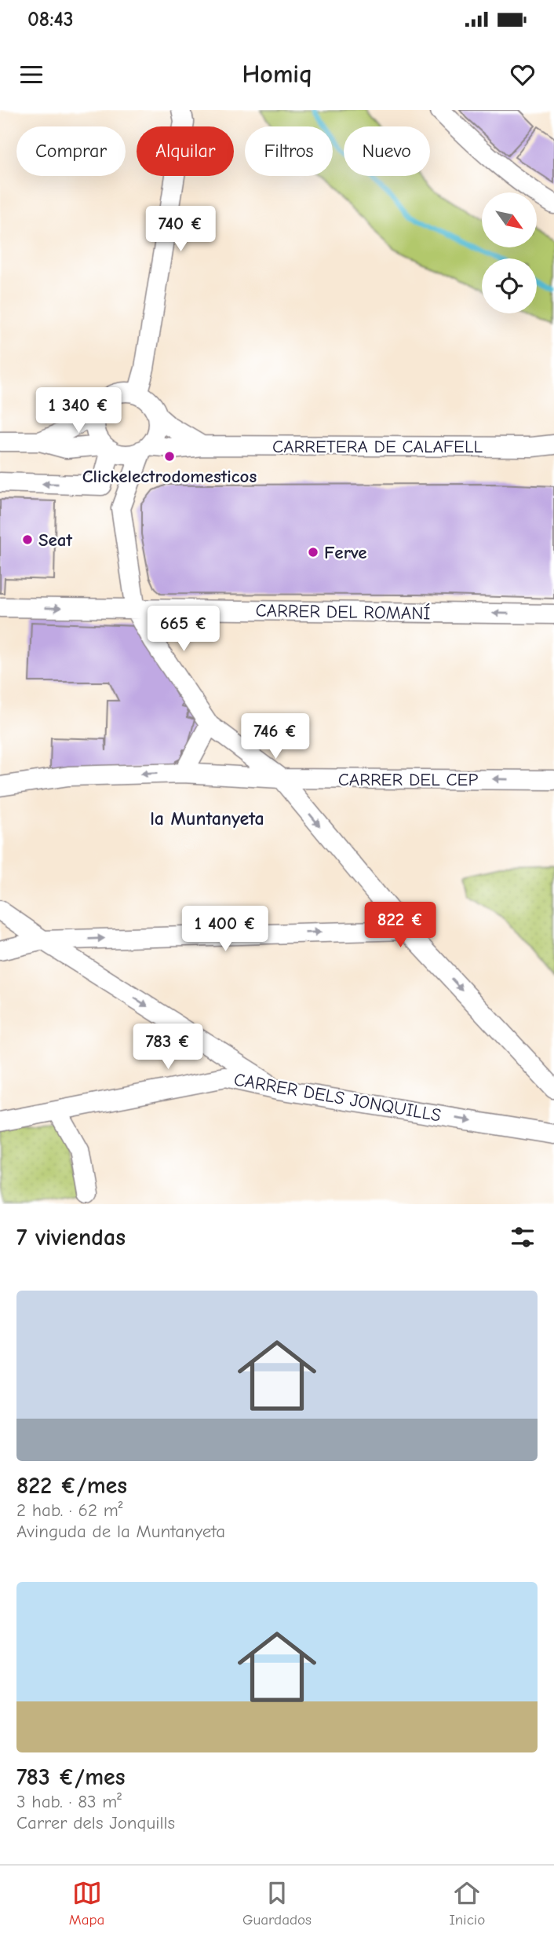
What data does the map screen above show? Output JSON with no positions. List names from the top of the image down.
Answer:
{
  "streets": {
    "street": [
      "CARRETERA DE CALAFELL",
      "CARRER DEL ROMANÍ",
      "CARRER DEL CEP",
      "CARRER DELS JONQUILLS"
    ]
  },
  "one_way": ["CARRER DELS JONQUILLS"],
  "districts": ["la Muntanyeta"],
  "places": ["Clickelectrodomesticos", "Seat", "Ferve"],
  "north": "bottom right",
  "page": {
    "status": "08:43",
    "header": "Homiq",
    "chip": [
      "Comprar",
      "Alquilar",
      "Filtros",
      "Nuevo"
    ],
    "price": [
      "740 €",
      "1 340 €",
      "665 €",
      "746 €",
      "822 €",
      "1 400 €",
      "783 €"
    ],
    "heading": "7 viviendas",
    "list": [
      {
        "name": "822 €/mes",
        "note": "2 hab. · 62 m² · Avinguda de la Muntanyeta"
      },
      {
        "name": "783 €/mes",
        "note": "3 hab. · 83 m² · Carrer dels Jonquills"
      }
    ],
    "tabs": ["Mapa", "Guardados", "Inicio"]
  }
}
